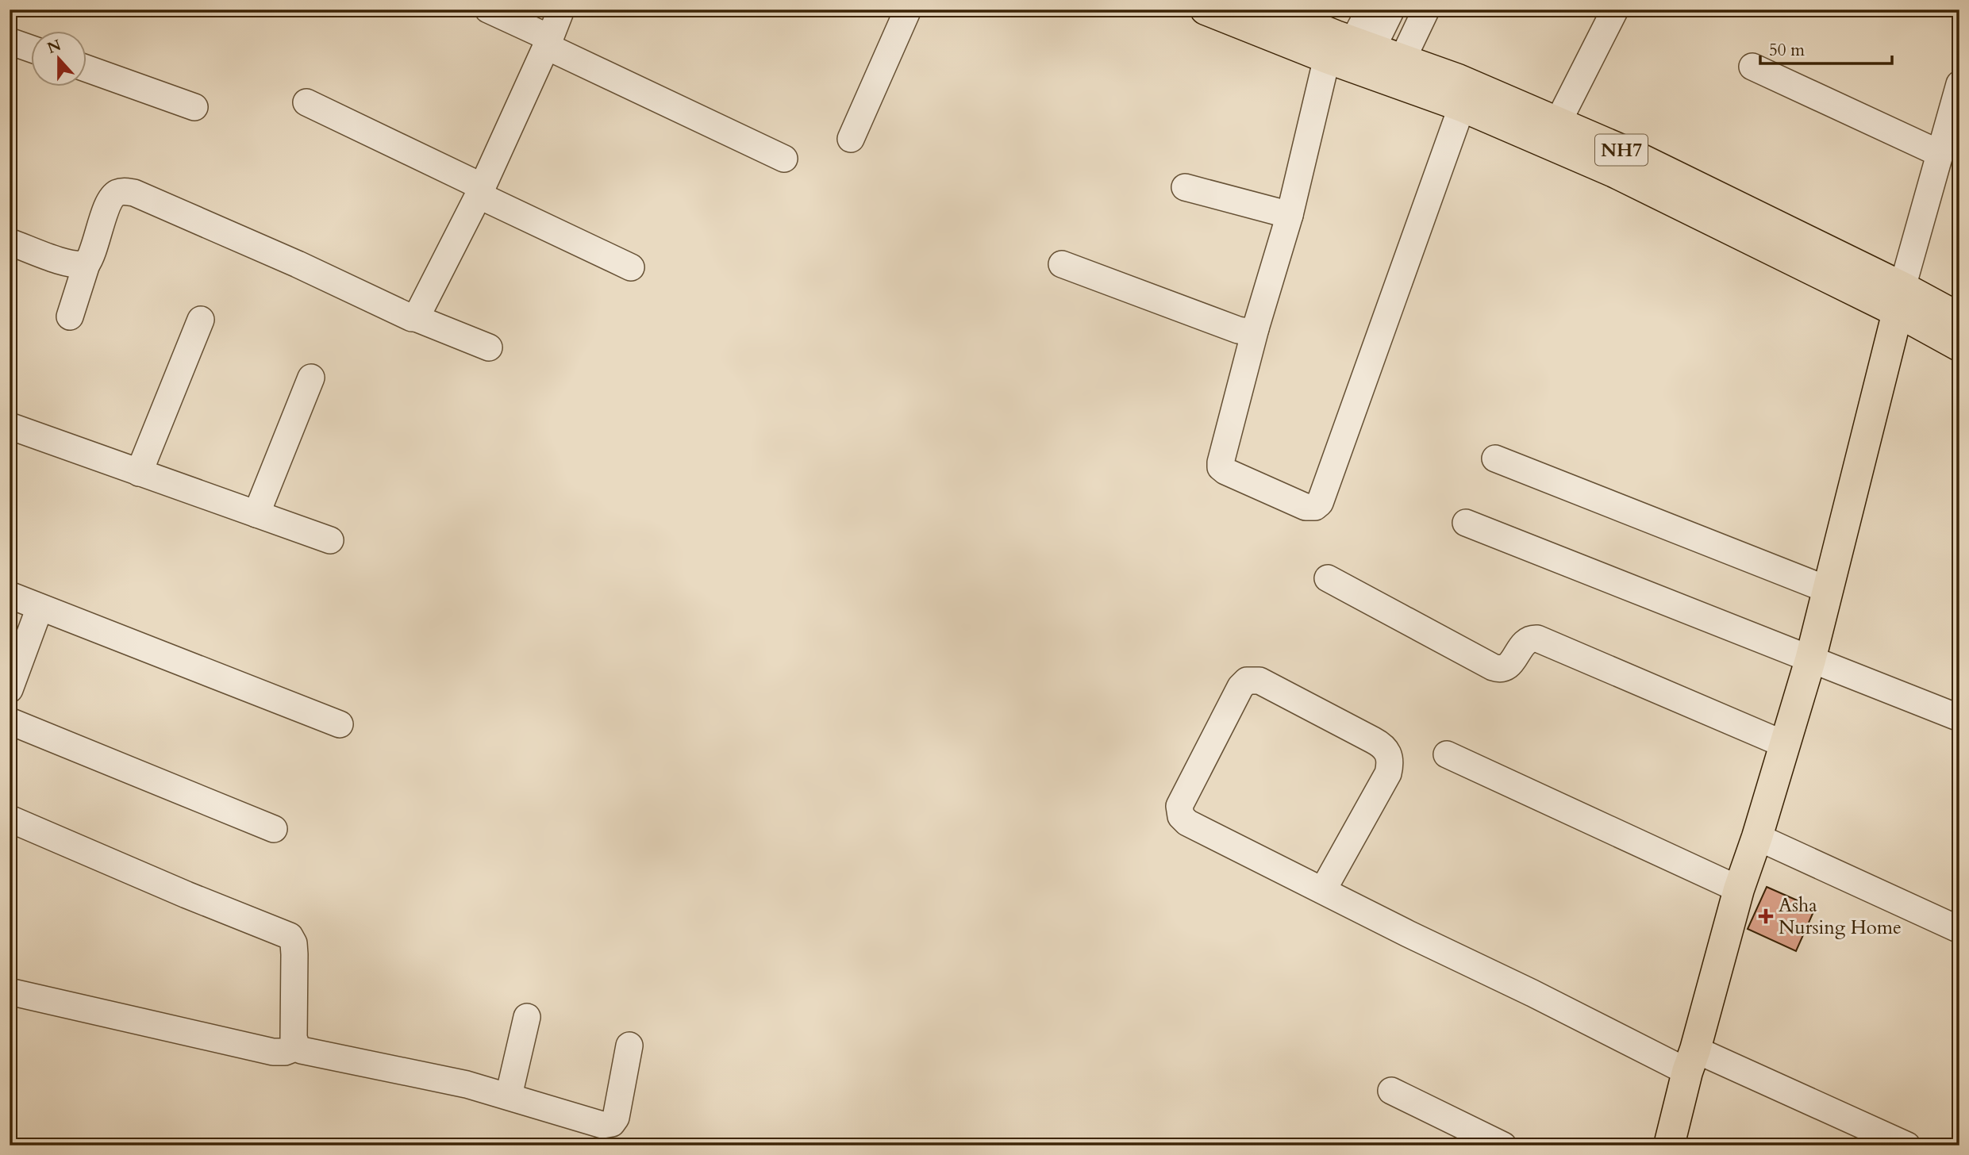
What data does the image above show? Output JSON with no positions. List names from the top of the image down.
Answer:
{
  "streets": {
    "main road": ["NH7"]
  },
  "places": {
    "health": ["Asha Nursing Home"]
  },
  "scale_bar": "50 m",
  "north": "top"
}
